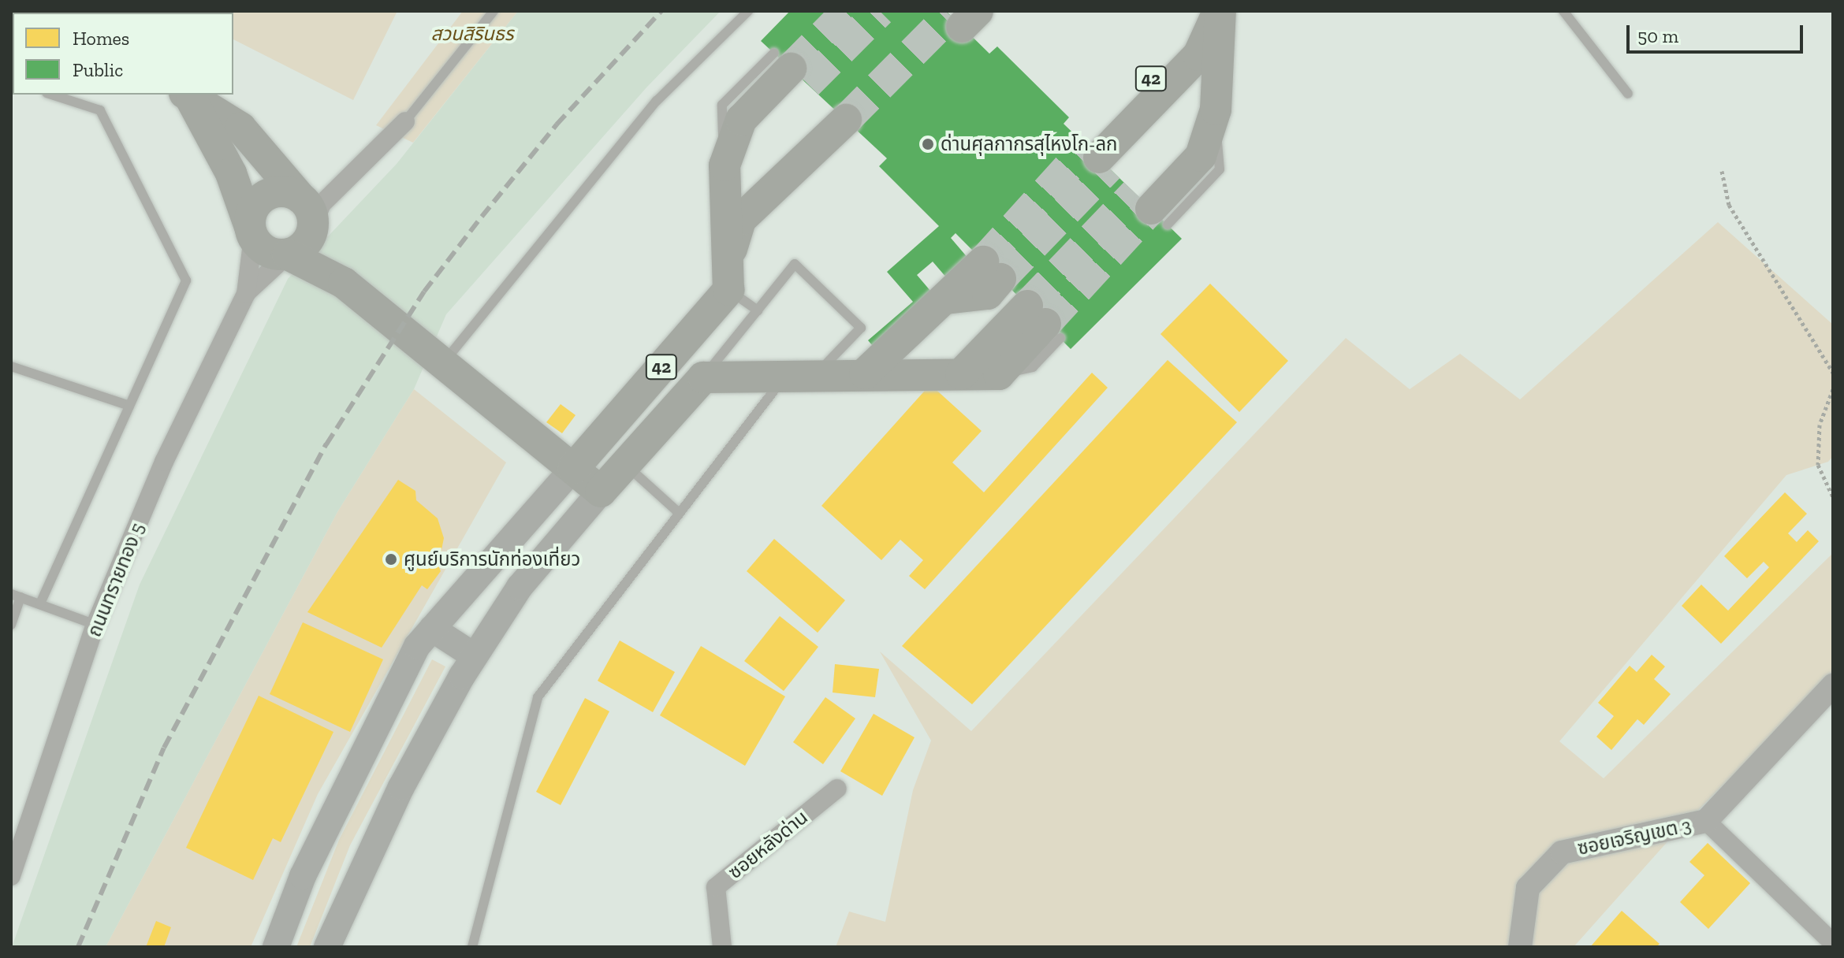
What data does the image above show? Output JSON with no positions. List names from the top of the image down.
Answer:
{
  "streets": {
    "highway": ["42", "ถนนทรายทอง 5"],
    "street": ["ซอยเจริญเขต 3", "ซอยหลังด่าน"]
  },
  "crossings": [
    ["42", "ถนนทรายทอง 5"]
  ],
  "parks": ["สวนสิรินธร"],
  "places": ["ด่านศุลกากรสุไหงโก-ลก", "ศูนย์บริการนักท่องเที่ยว"],
  "legend": ["Homes", "Public"],
  "scale_bar": "50 m"
}
